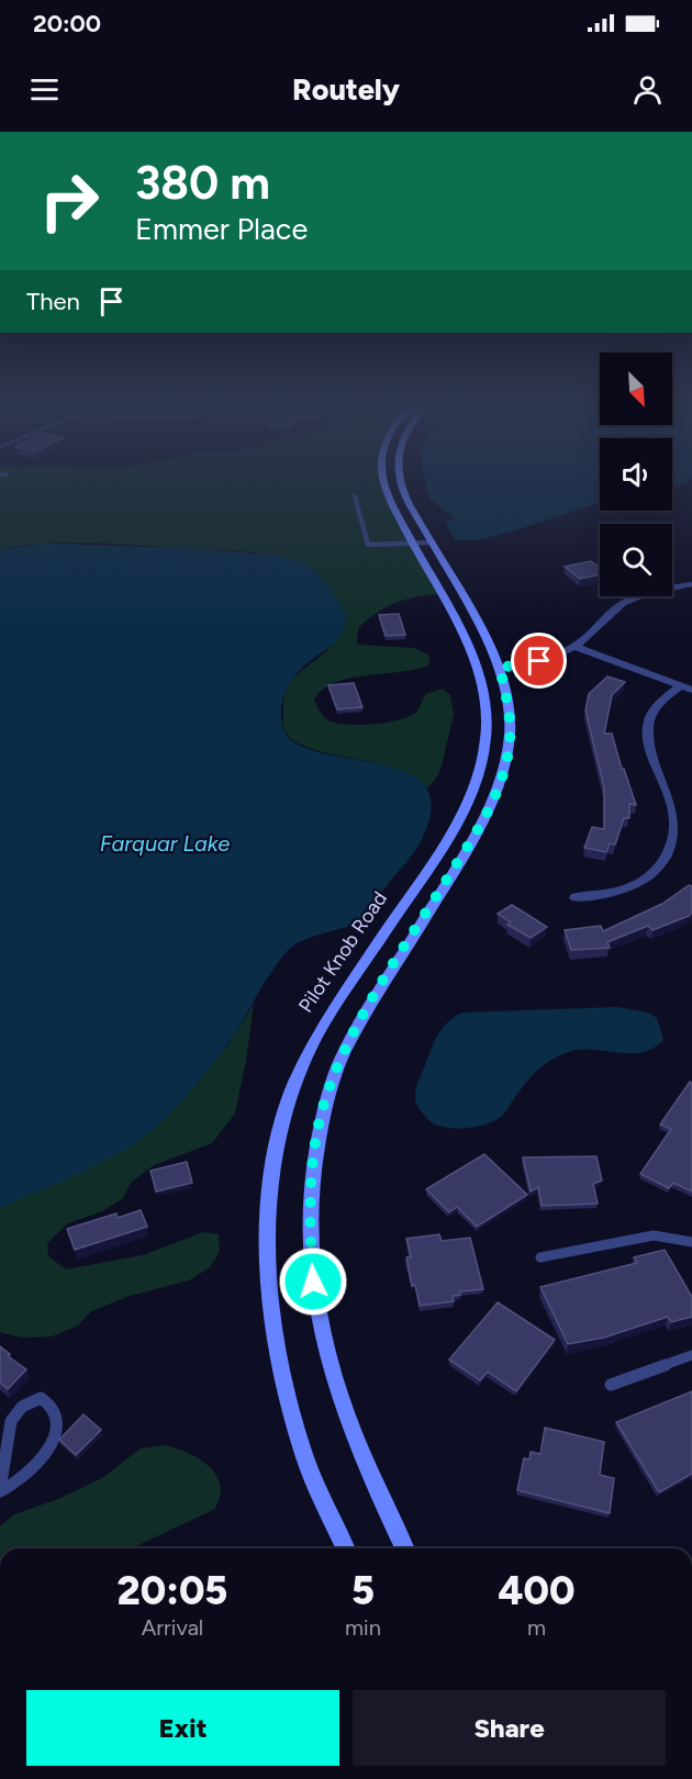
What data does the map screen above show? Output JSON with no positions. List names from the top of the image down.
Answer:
{
  "streets": {
    "main road": ["Pilot Knob Road"]
  },
  "water": ["Farquar Lake"],
  "north": "bottom right",
  "page": {
    "status": "20:00",
    "header": "Routely",
    "turn": ["380 m", "Emmer Place"],
    "then": "Then",
    "eta": [
      "20:05",
      "Arrival",
      "5",
      "min",
      "400",
      "m"
    ],
    "buttons": ["Exit", "Share"]
  }
}
